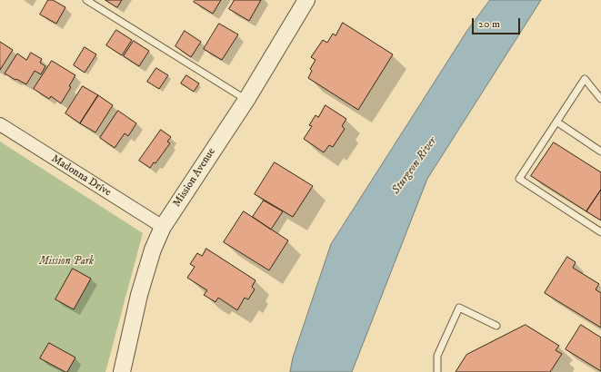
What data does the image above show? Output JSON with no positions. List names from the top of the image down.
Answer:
{
  "streets": {
    "street": ["Madonna Drive", "Mission Avenue"]
  },
  "crossings": [
    ["Madonna Drive", "Mission Avenue"]
  ],
  "water": ["Sturgeon River"],
  "parks": ["Mission Park"],
  "scale_bar": "20 m"
}
